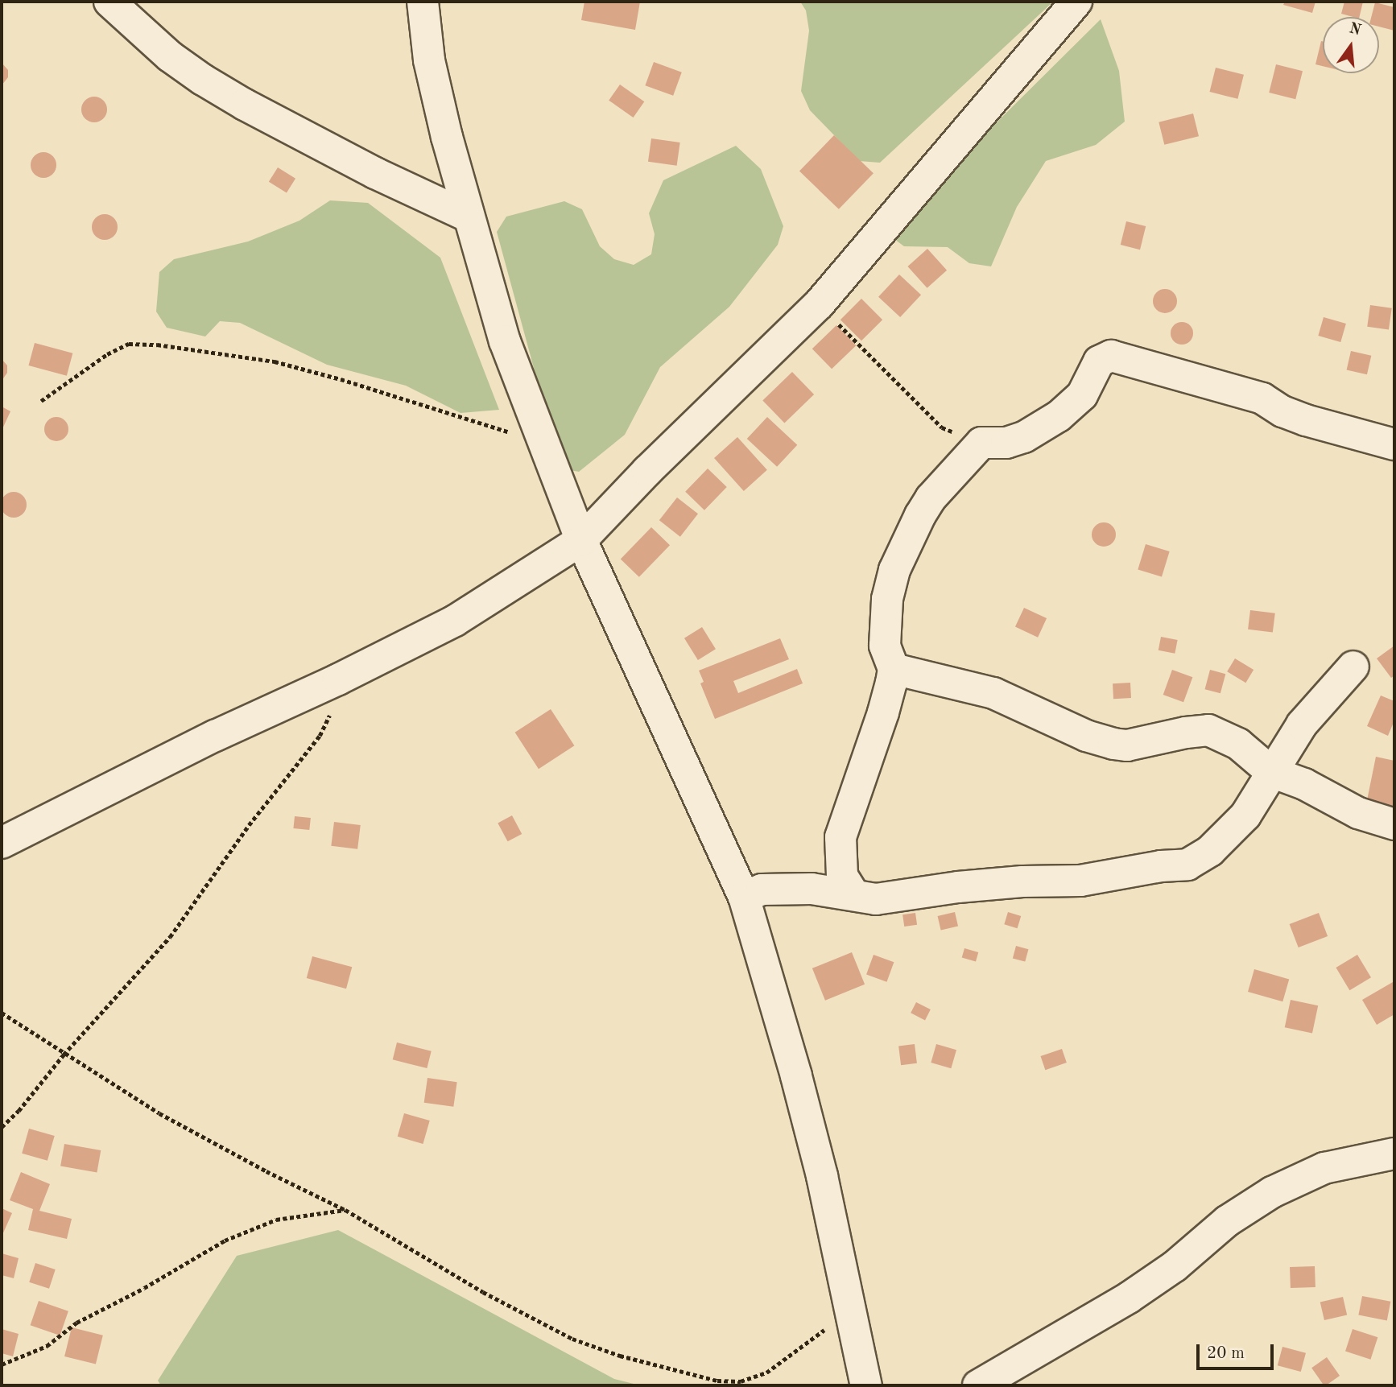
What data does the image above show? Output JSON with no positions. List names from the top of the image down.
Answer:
{
  "scale_bar": "20 m",
  "north": "top"
}
